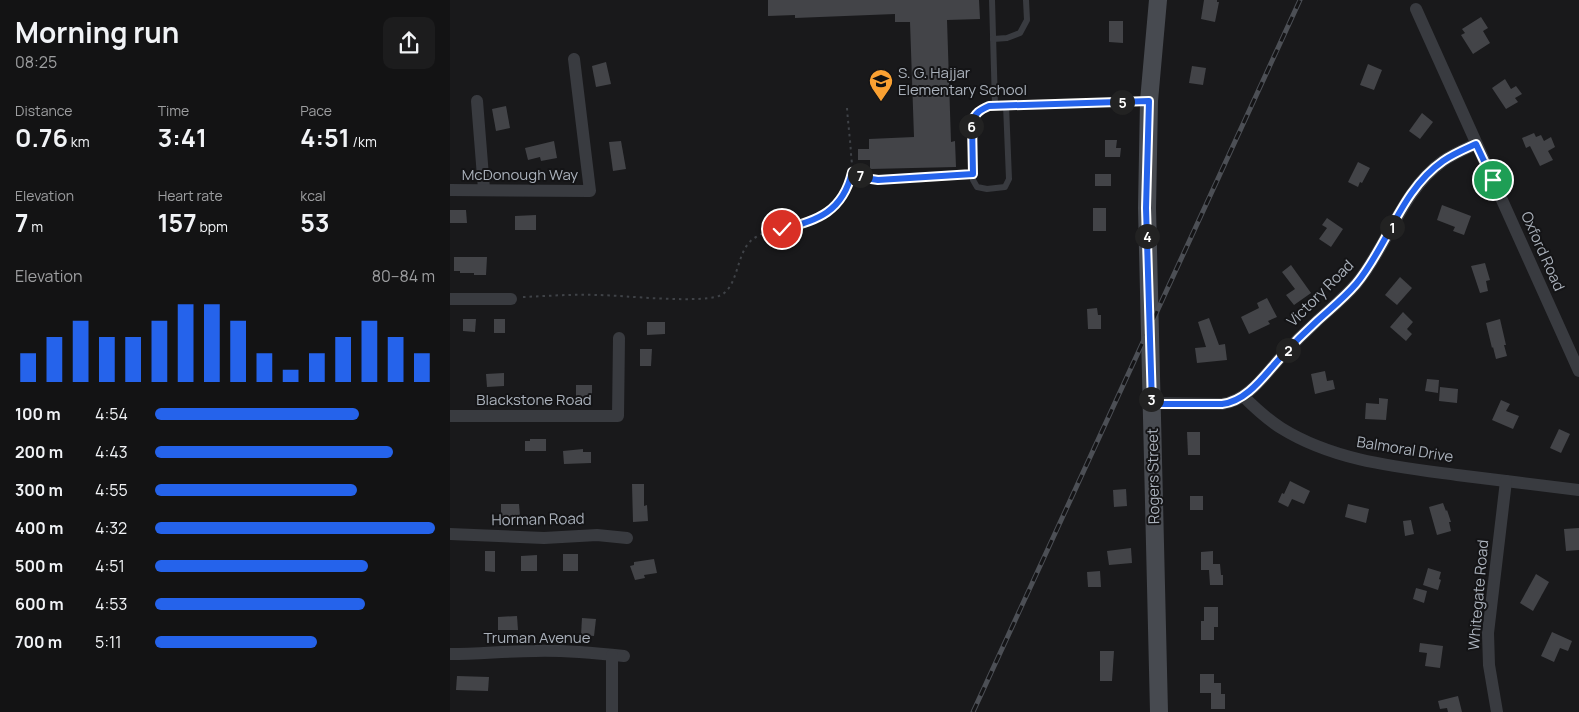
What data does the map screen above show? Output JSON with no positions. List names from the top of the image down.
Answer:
{
  "streets": {
    "main road": ["Rogers Street"],
    "street": [
      "McDonough Way",
      "Oxford Road",
      "Victory Road",
      "Blackstone Road",
      "Balmoral Drive",
      "Horman Road",
      "Whitegate Road",
      "Truman Avenue"
    ]
  },
  "crossings": [
    ["Oxford Road", "Victory Road"],
    ["Victory Road", "Balmoral Drive"],
    ["Victory Road", "Rogers Street"],
    ["Balmoral Drive", "Whitegate Road"]
  ],
  "places": {
    "school or university": ["S. G. Hajjar Elementary School"]
  },
  "page": {
    "heading": ["Morning run", "08:25"],
    "stats": [
      ["Distance", "0.76 km"],
      ["Time", "3:41"],
      ["Pace", "4:51 /km"],
      ["Elevation", "7 m"],
      ["Heart rate", "157 bpm"],
      ["kcal", "53"]
    ],
    "pins": [
      "5",
      "6",
      "7",
      "1",
      "4",
      "2",
      "3"
    ],
    "chart": ["Elevation", "80–84 m"],
    "list": [
      {
        "name": "100 m",
        "note": "4:54"
      },
      {
        "name": "200 m",
        "note": "4:43"
      },
      {
        "name": "300 m",
        "note": "4:55"
      },
      {
        "name": "400 m",
        "note": "4:32"
      },
      {
        "name": "500 m",
        "note": "4:51"
      },
      {
        "name": "600 m",
        "note": "4:53"
      },
      {
        "name": "700 m",
        "note": "5:11"
      }
    ]
  }
}
